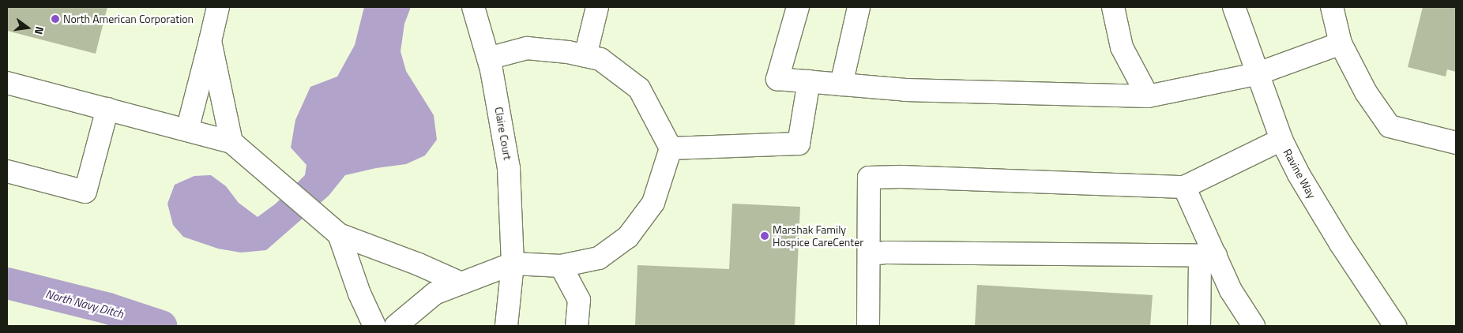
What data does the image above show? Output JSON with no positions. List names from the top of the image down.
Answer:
{
  "streets": {
    "street": ["Claire Court", "Ravine Way"]
  },
  "water": ["North Navy Ditch"],
  "places": ["North American Corporation", "Marshak Family Hospice CareCenter"],
  "north": "right"
}
